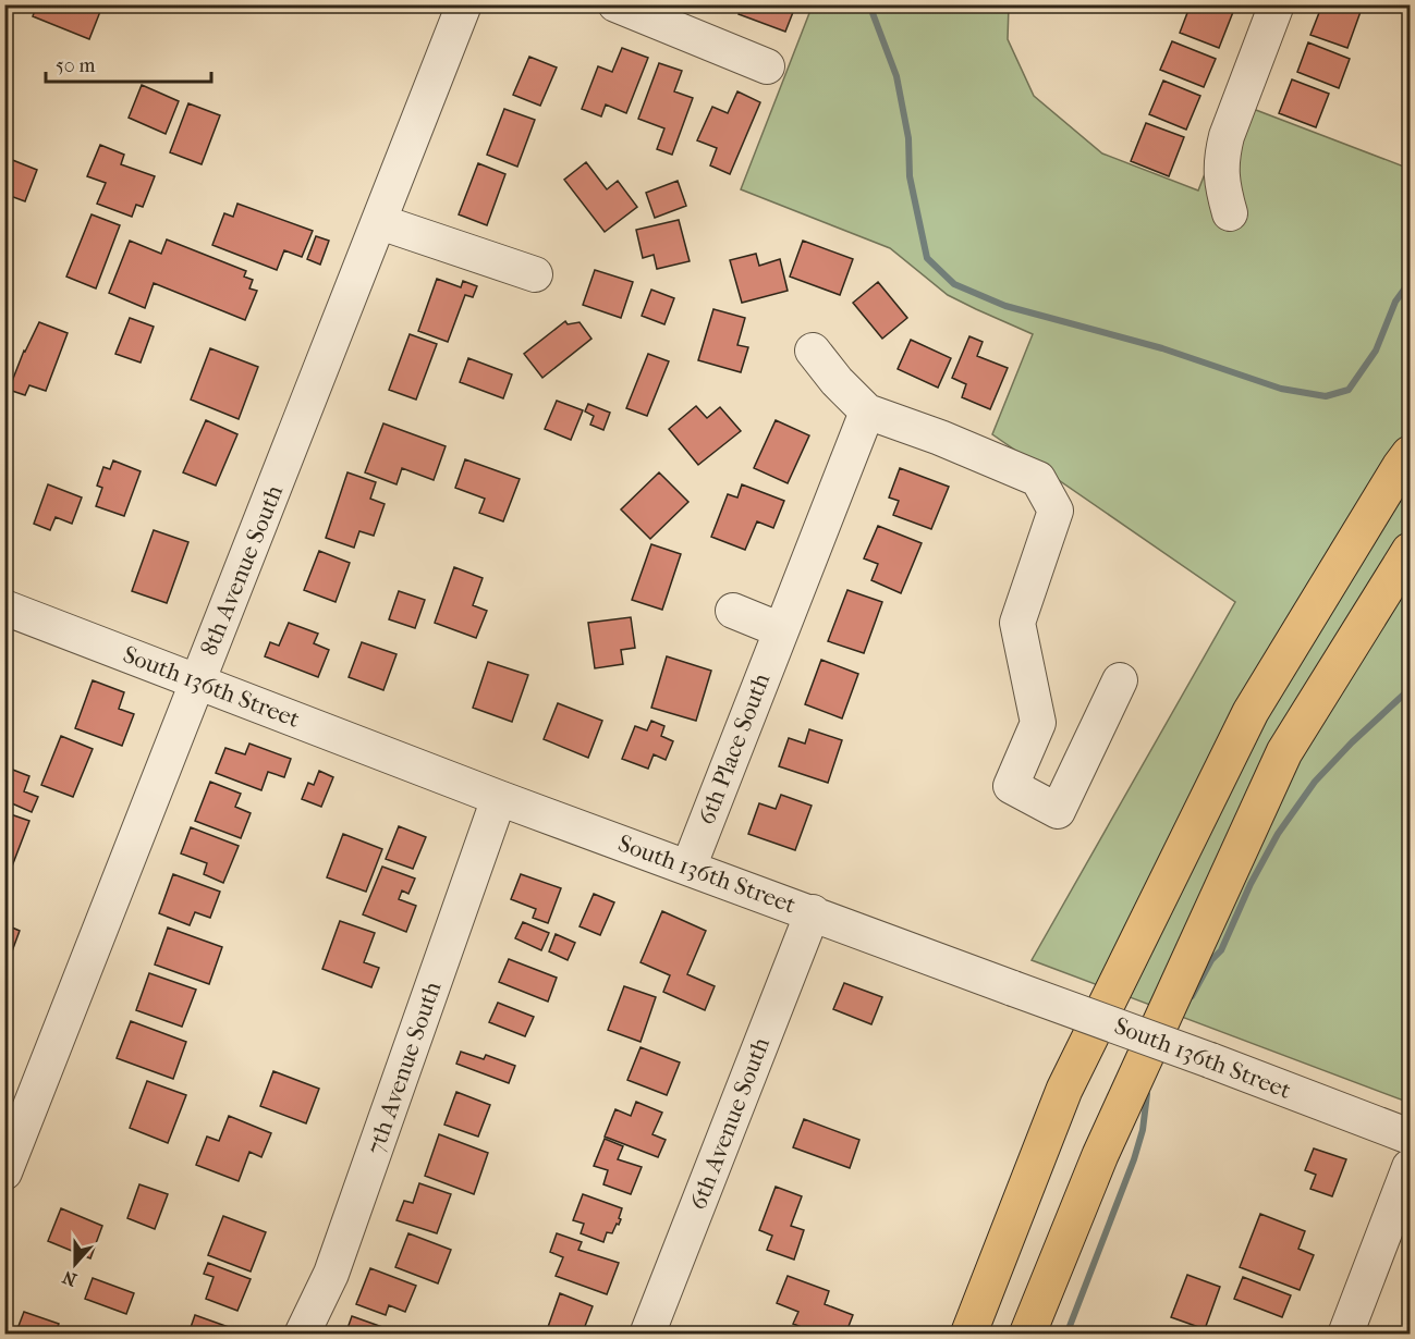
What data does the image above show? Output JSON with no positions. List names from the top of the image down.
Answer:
{
  "streets": {
    "street": [
      "8th Avenue South",
      "South 136th Street",
      "6th Place South",
      "7th Avenue South",
      "6th Avenue South"
    ]
  },
  "crossings": [
    ["8th Avenue South", "South 136th Street"],
    ["South 136th Street", "6th Place South"],
    ["South 136th Street", "7th Avenue South"],
    ["South 136th Street", "6th Avenue South"]
  ],
  "scale_bar": "50 m",
  "north": "bottom"
}
